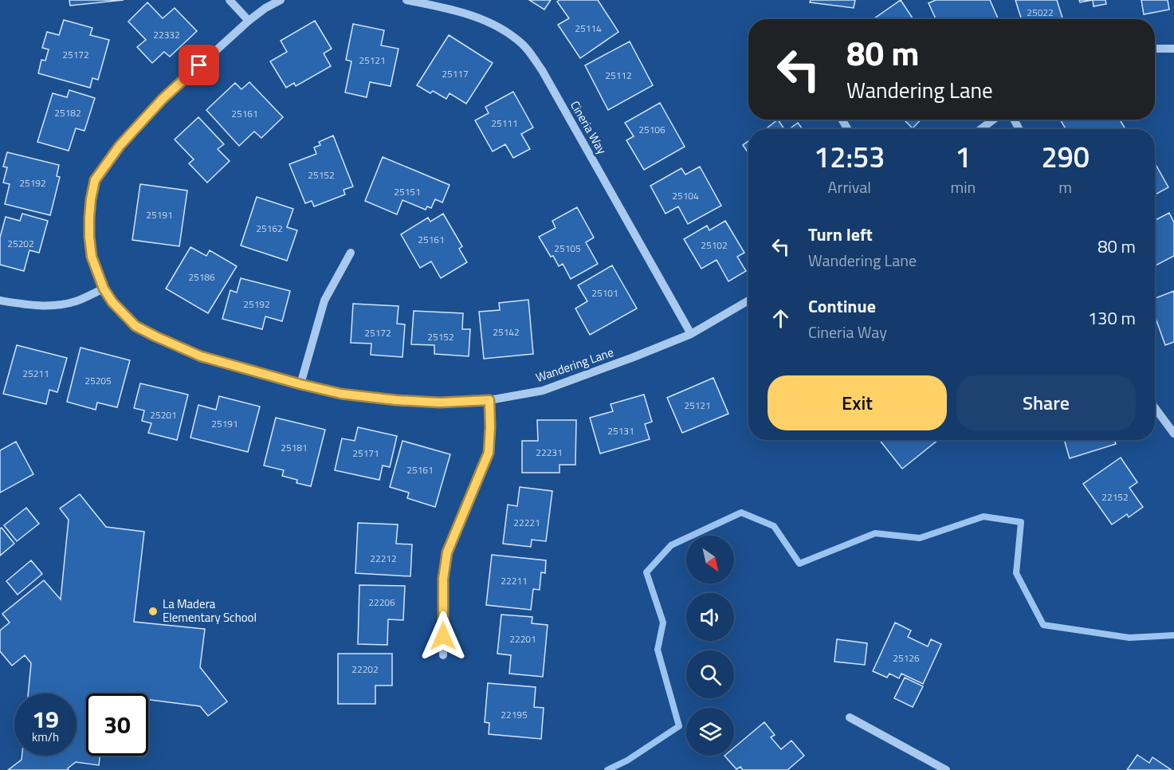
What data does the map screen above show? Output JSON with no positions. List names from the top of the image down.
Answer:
{
  "streets": {
    "street": ["Cineria Way", "Wandering Lane"]
  },
  "crossings": [
    ["Cineria Way", "Wandering Lane"]
  ],
  "places": ["La Madera Elementary School"],
  "house_numbers": [
    "25022",
    "25114",
    "22332",
    "25172",
    "25121",
    "25117",
    "25112",
    "25182",
    "25161",
    "25111",
    "25106",
    "25152",
    "25192",
    "25151",
    "25104",
    "25191",
    "25162",
    "25161",
    "25202",
    "25102",
    "25105",
    "25186",
    "25101",
    "25192",
    "25142",
    "25172",
    "25152",
    "25211",
    "25205",
    "25121",
    "25201",
    "25191",
    "25131",
    "25181",
    "22231",
    "25171",
    "25161",
    "22152",
    "22221",
    "22212",
    "22211",
    "22206",
    "22201",
    "25126",
    "22202",
    "22195"
  ],
  "north": "bottom right",
  "page": {
    "turn": ["80 m", "Wandering Lane"],
    "eta": [
      "12:53",
      "Arrival",
      "1",
      "min",
      "290",
      "m"
    ],
    "list": [
      {
        "name": "Turn left",
        "note": "Wandering Lane",
        "value": "80 m"
      },
      {
        "name": "Continue",
        "note": "Cineria Way",
        "value": "130 m"
      }
    ],
    "buttons": ["Exit", "Share"],
    "speed": "19 km/h",
    "limit": "30"
  }
}
